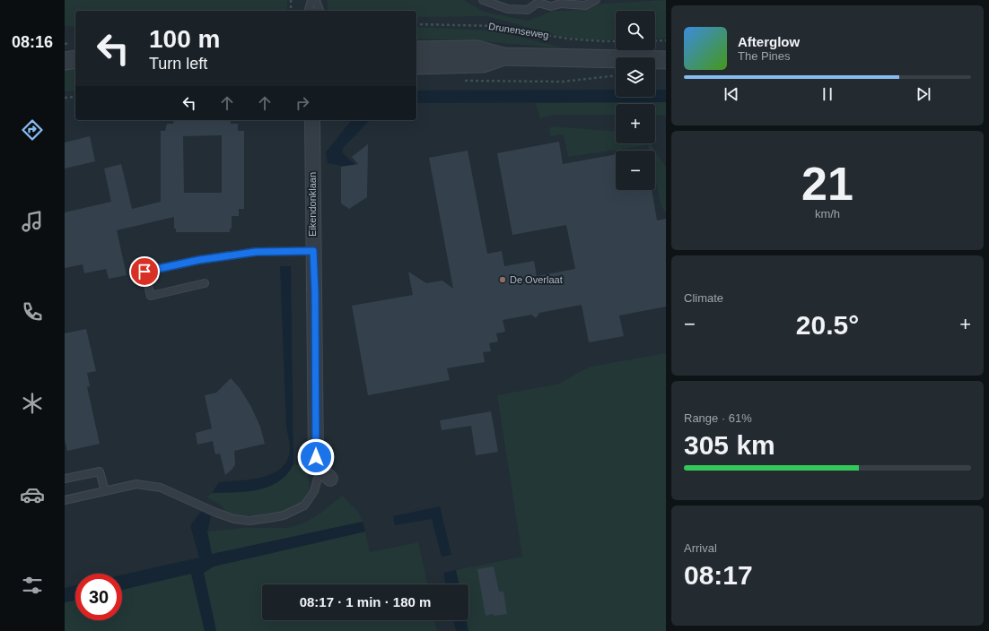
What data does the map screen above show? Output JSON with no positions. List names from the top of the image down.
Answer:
{
  "streets": {
    "street": ["Eikendonklaan"],
    "path": ["Drunenseweg"]
  },
  "places": ["De Overlaat"],
  "page": {
    "tabs": "08:16",
    "map_buttons": ["+", "−"],
    "turn": ["100 m", "Turn left"],
    "song": ["Afterglow", "The Pines"],
    "tile": [
      ["21", "km/h"],
      "Climate",
      ["Range · 61%", "305 km"],
      ["Arrival", "08:17"]
    ],
    "heat": ["−", "20.5°", "+"],
    "limit": "30",
    "trip": "08:17 · 1 min · 180 m"
  }
}
